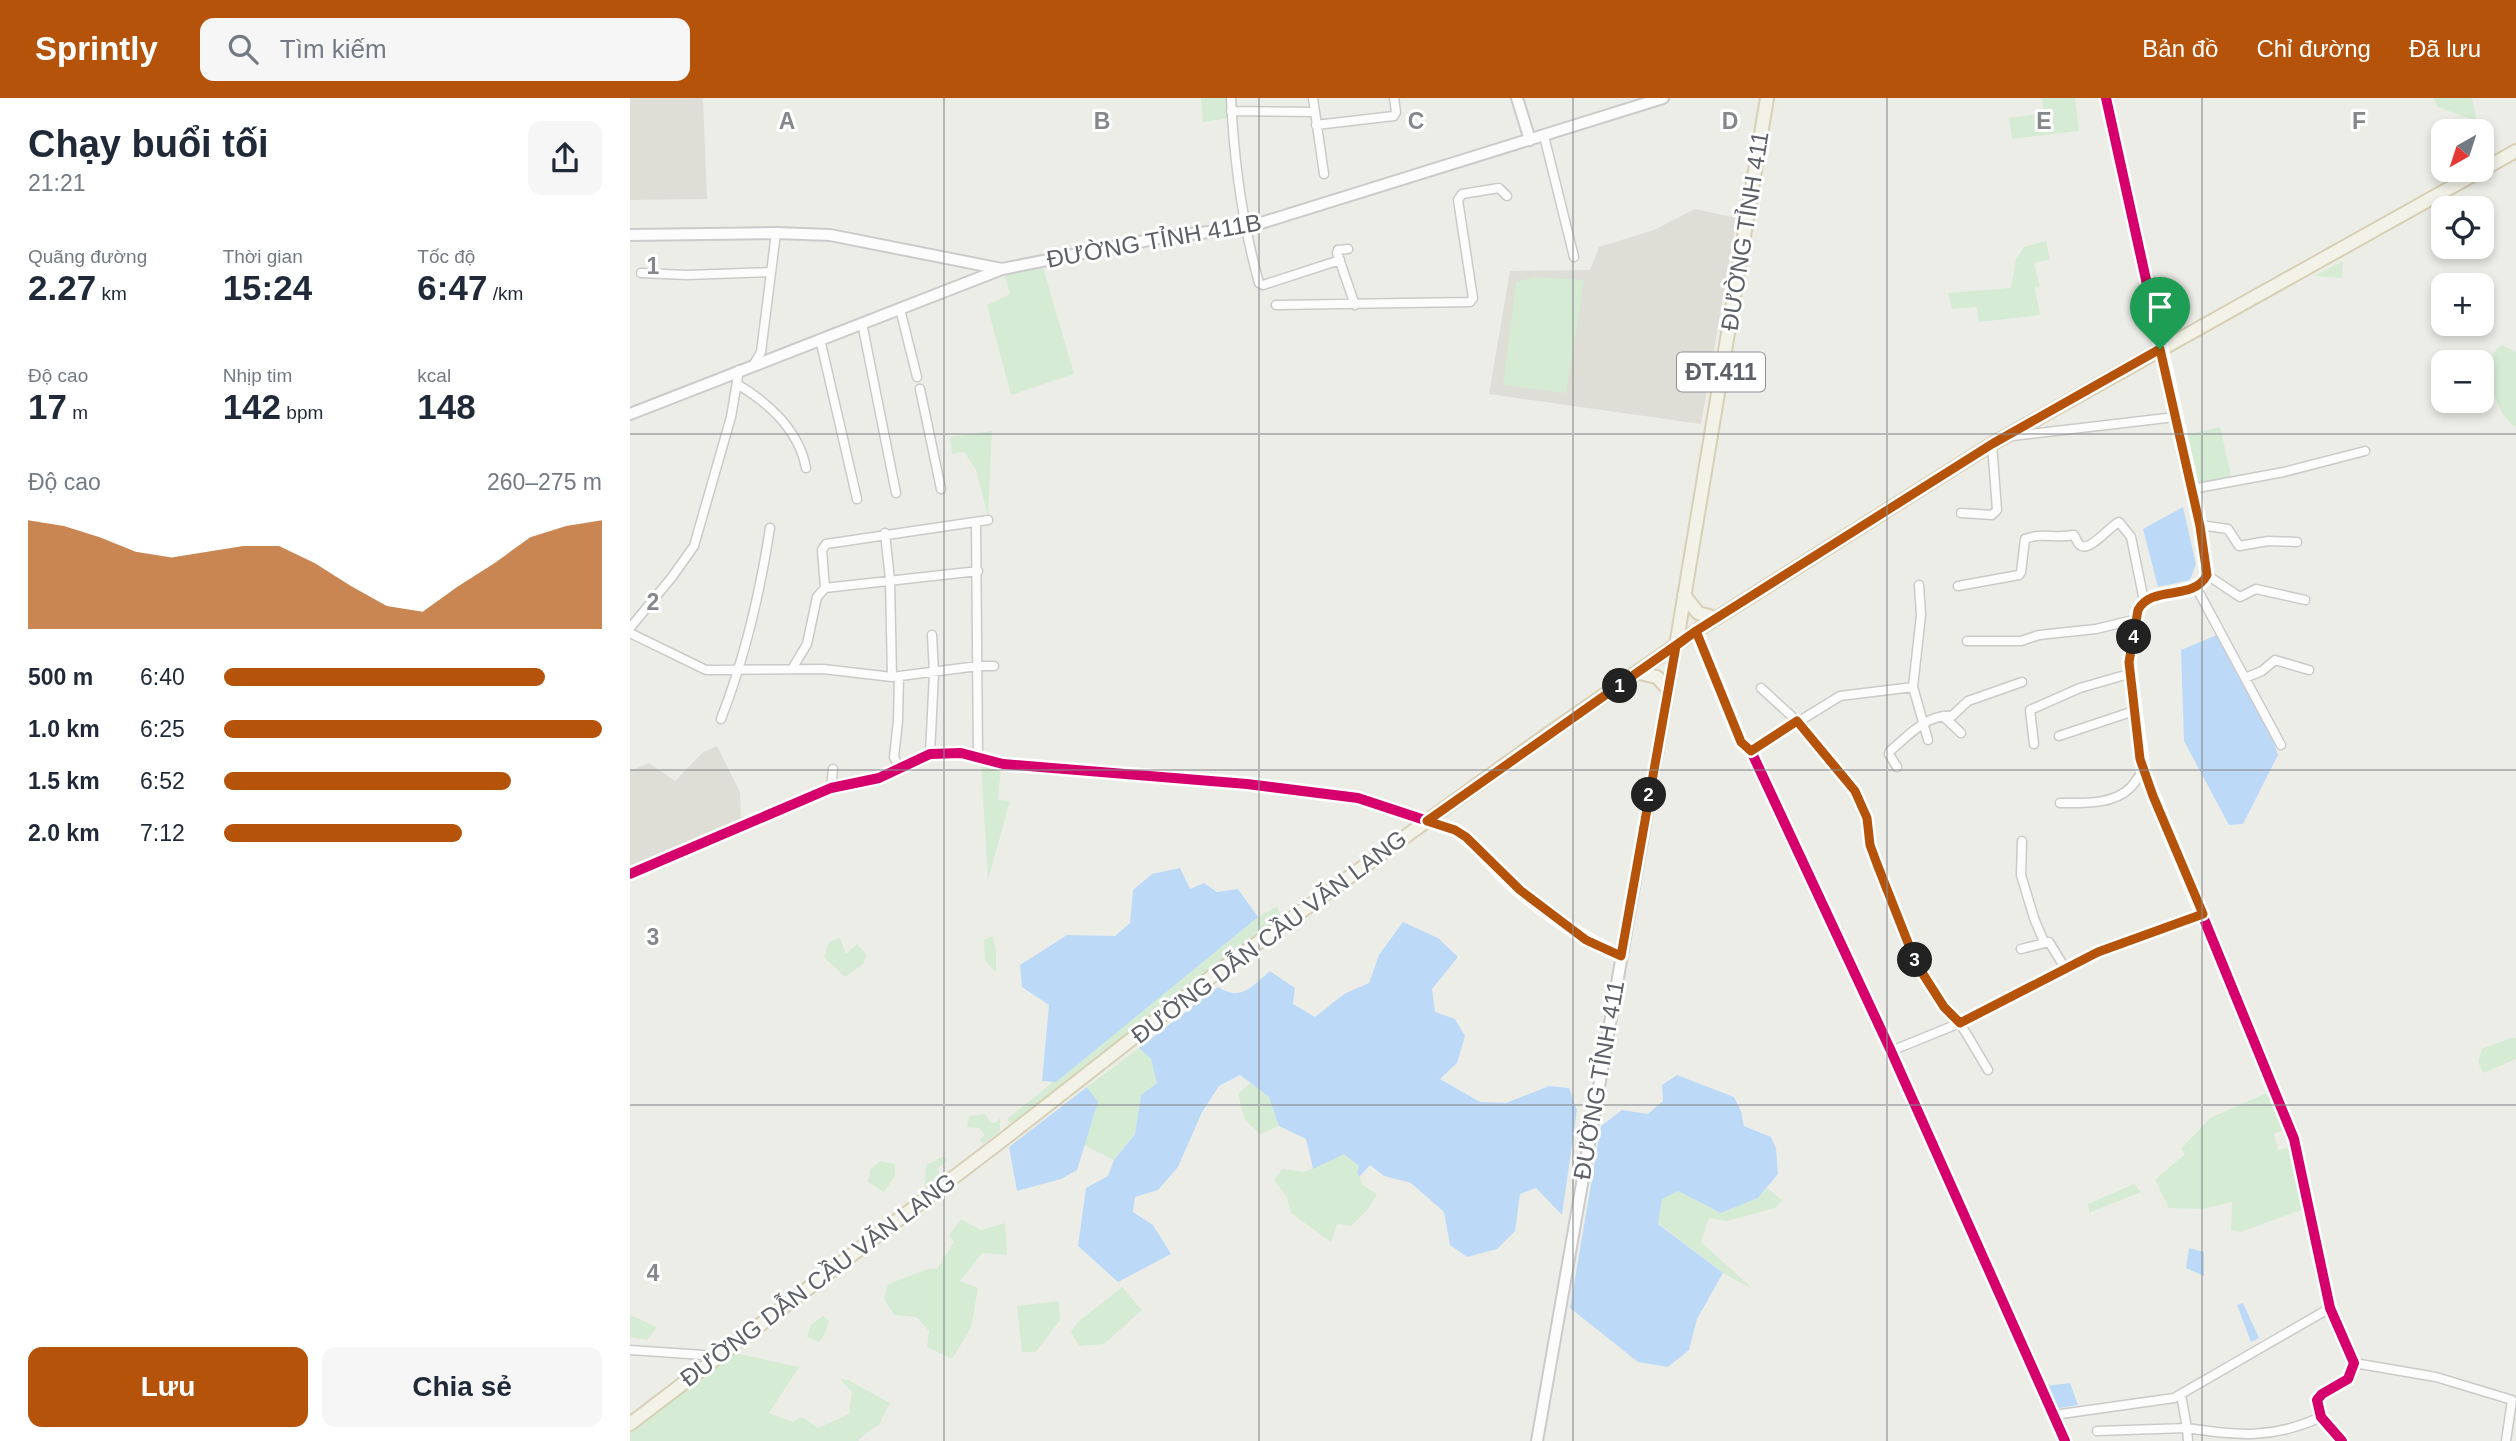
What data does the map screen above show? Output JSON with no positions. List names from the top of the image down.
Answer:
{
  "streets": {
    "main road": [
      "ĐƯỜNG TỈNH 411",
      "ĐƯỜNG TỈNH 411B",
      "ĐT.411",
      "ĐƯỜNG DẪN CẦU VĂN LANG"
    ]
  },
  "crossings": [
    ["ĐƯỜNG TỈNH 411", "ĐƯỜNG DẪN CẦU VĂN LANG"]
  ],
  "north": "bottom left",
  "page": {
    "header": "Sprintly",
    "search": "Tìm kiếm",
    "nav": ["Bản đồ", "Chỉ đường", "Đã lưu"],
    "heading": ["Chạy buổi tối", "21:21"],
    "map_buttons": ["+", "−"],
    "stats": [
      ["Quãng đường", "2.27 km"],
      ["Thời gian", "15:24"],
      ["Tốc độ", "6:47 /km"],
      ["Độ cao", "17 m"],
      ["Nhịp tim", "142 bpm"],
      ["kcal", "148"]
    ],
    "chart": ["Độ cao", "260–275 m"],
    "pins": [
      "4",
      "1",
      "2",
      "3"
    ],
    "list": [
      {
        "name": "500 m",
        "note": "6:40"
      },
      {
        "name": "1.0 km",
        "note": "6:25"
      },
      {
        "name": "1.5 km",
        "note": "6:52"
      },
      {
        "name": "2.0 km",
        "note": "7:12"
      }
    ],
    "buttons": ["Lưu", "Chia sẻ"]
  },
  "grid": {
    "columns": [
      "A",
      "B",
      "C",
      "D",
      "E",
      "F"
    ],
    "rows": [
      "1",
      "2",
      "3",
      "4"
    ]
  }
}
